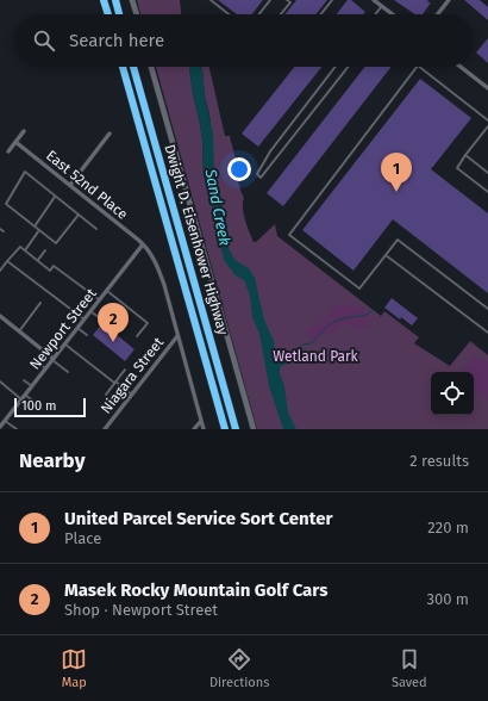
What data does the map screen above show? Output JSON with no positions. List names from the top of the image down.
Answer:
{
  "streets": {
    "highway": ["Dwight D. Eisenhower Highway"],
    "street": ["East 52nd Place", "Newport Street", "Niagara Street"]
  },
  "crossings": [
    ["East 52nd Place", "Newport Street"],
    ["East 52nd Place", "Niagara Street"]
  ],
  "water": ["Sand Creek"],
  "parks": ["Wetland Park"],
  "scale_bar": "100 m",
  "page": {
    "search": "Search here",
    "pins": ["1", "2"],
    "scale": "100 m",
    "heading": ["Nearby", "2 results"],
    "list": [
      {
        "mark": "1",
        "name": "United Parcel Service Sort Center",
        "note": "Place",
        "value": "220 m"
      },
      {
        "mark": "2",
        "name": "Masek Rocky Mountain Golf Cars",
        "note": "Shop · Newport Street",
        "value": "300 m"
      }
    ],
    "nav": ["Map", "Directions", "Saved"]
  }
}
